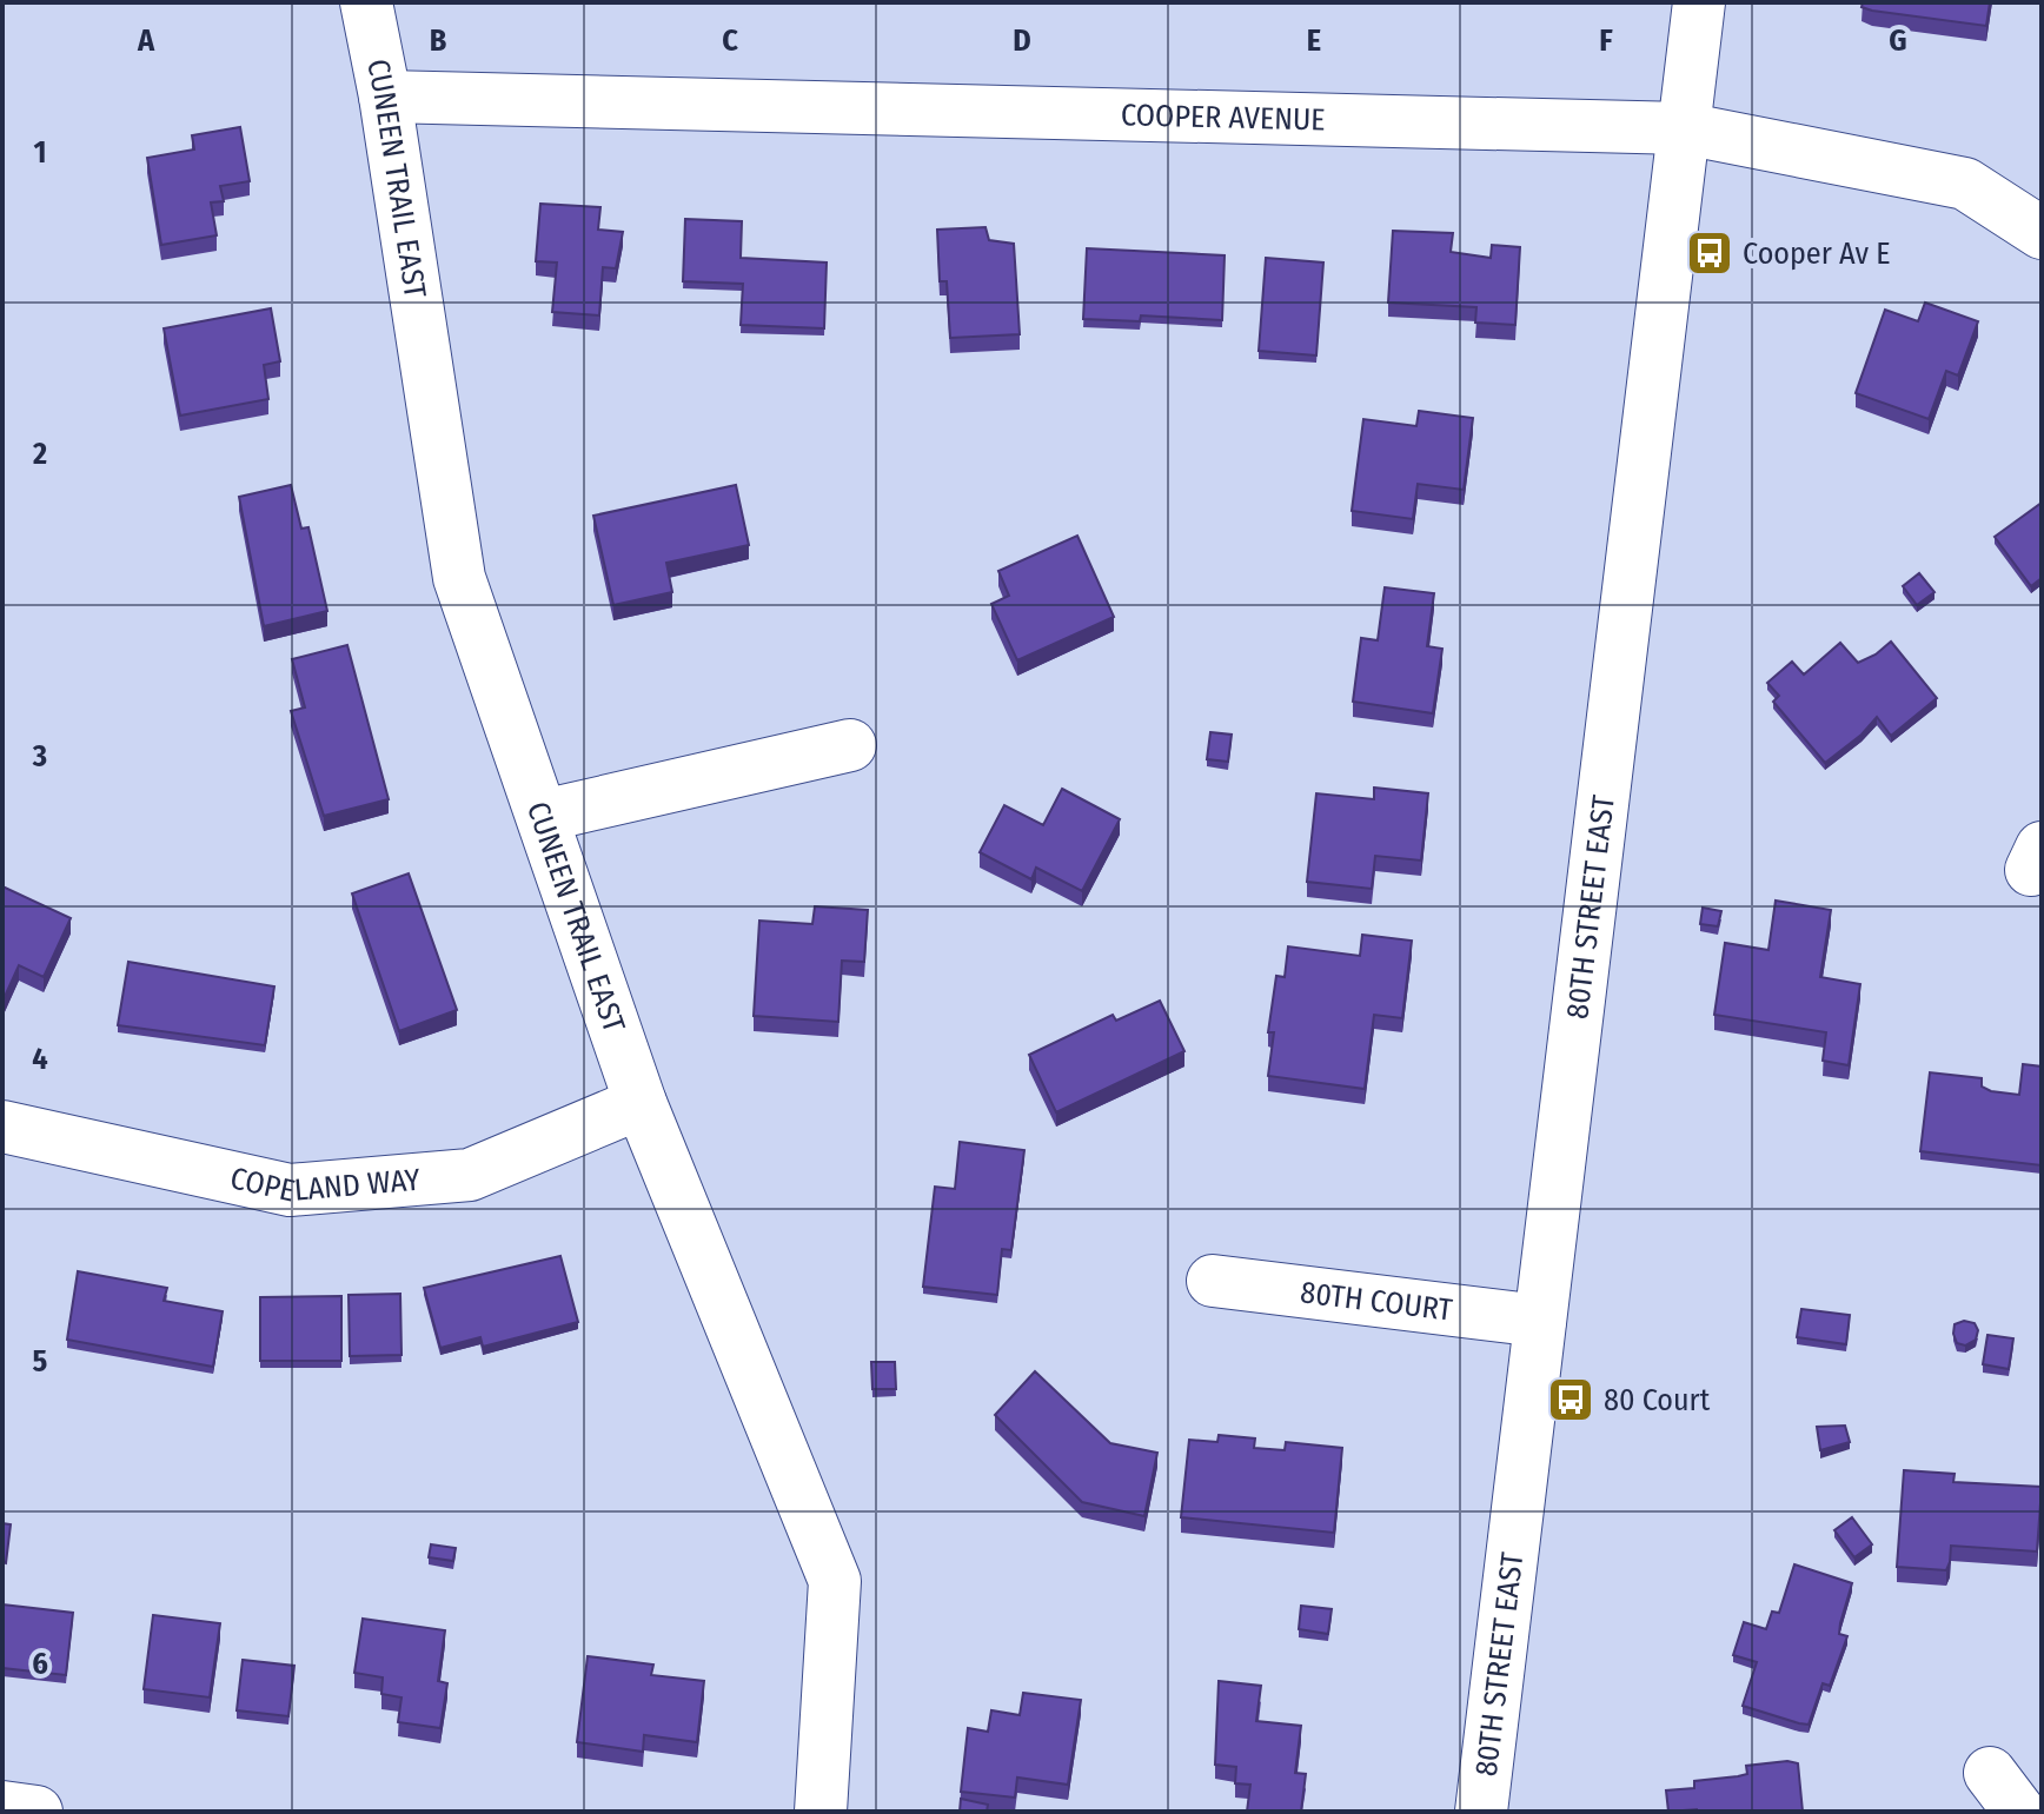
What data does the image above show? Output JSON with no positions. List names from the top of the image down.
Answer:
{
  "streets": {
    "street": [
      "COOPER AVENUE",
      "CUNEEN TRAIL EAST",
      "80TH STREET EAST",
      "COPELAND WAY",
      "80TH COURT"
    ]
  },
  "crossings": [
    ["COOPER AVENUE", "CUNEEN TRAIL EAST"],
    ["COOPER AVENUE", "80TH STREET EAST"],
    ["CUNEEN TRAIL EAST", "COPELAND WAY"],
    ["80TH STREET EAST", "80TH COURT"]
  ],
  "places": {
    "bus stop": ["Cooper Av E", "80 Court"]
  },
  "grid": {
    "columns": [
      "A",
      "B",
      "C",
      "D",
      "E",
      "F",
      "G"
    ],
    "rows": [
      "1",
      "2",
      "3",
      "4",
      "5",
      "6"
    ]
  }
}
